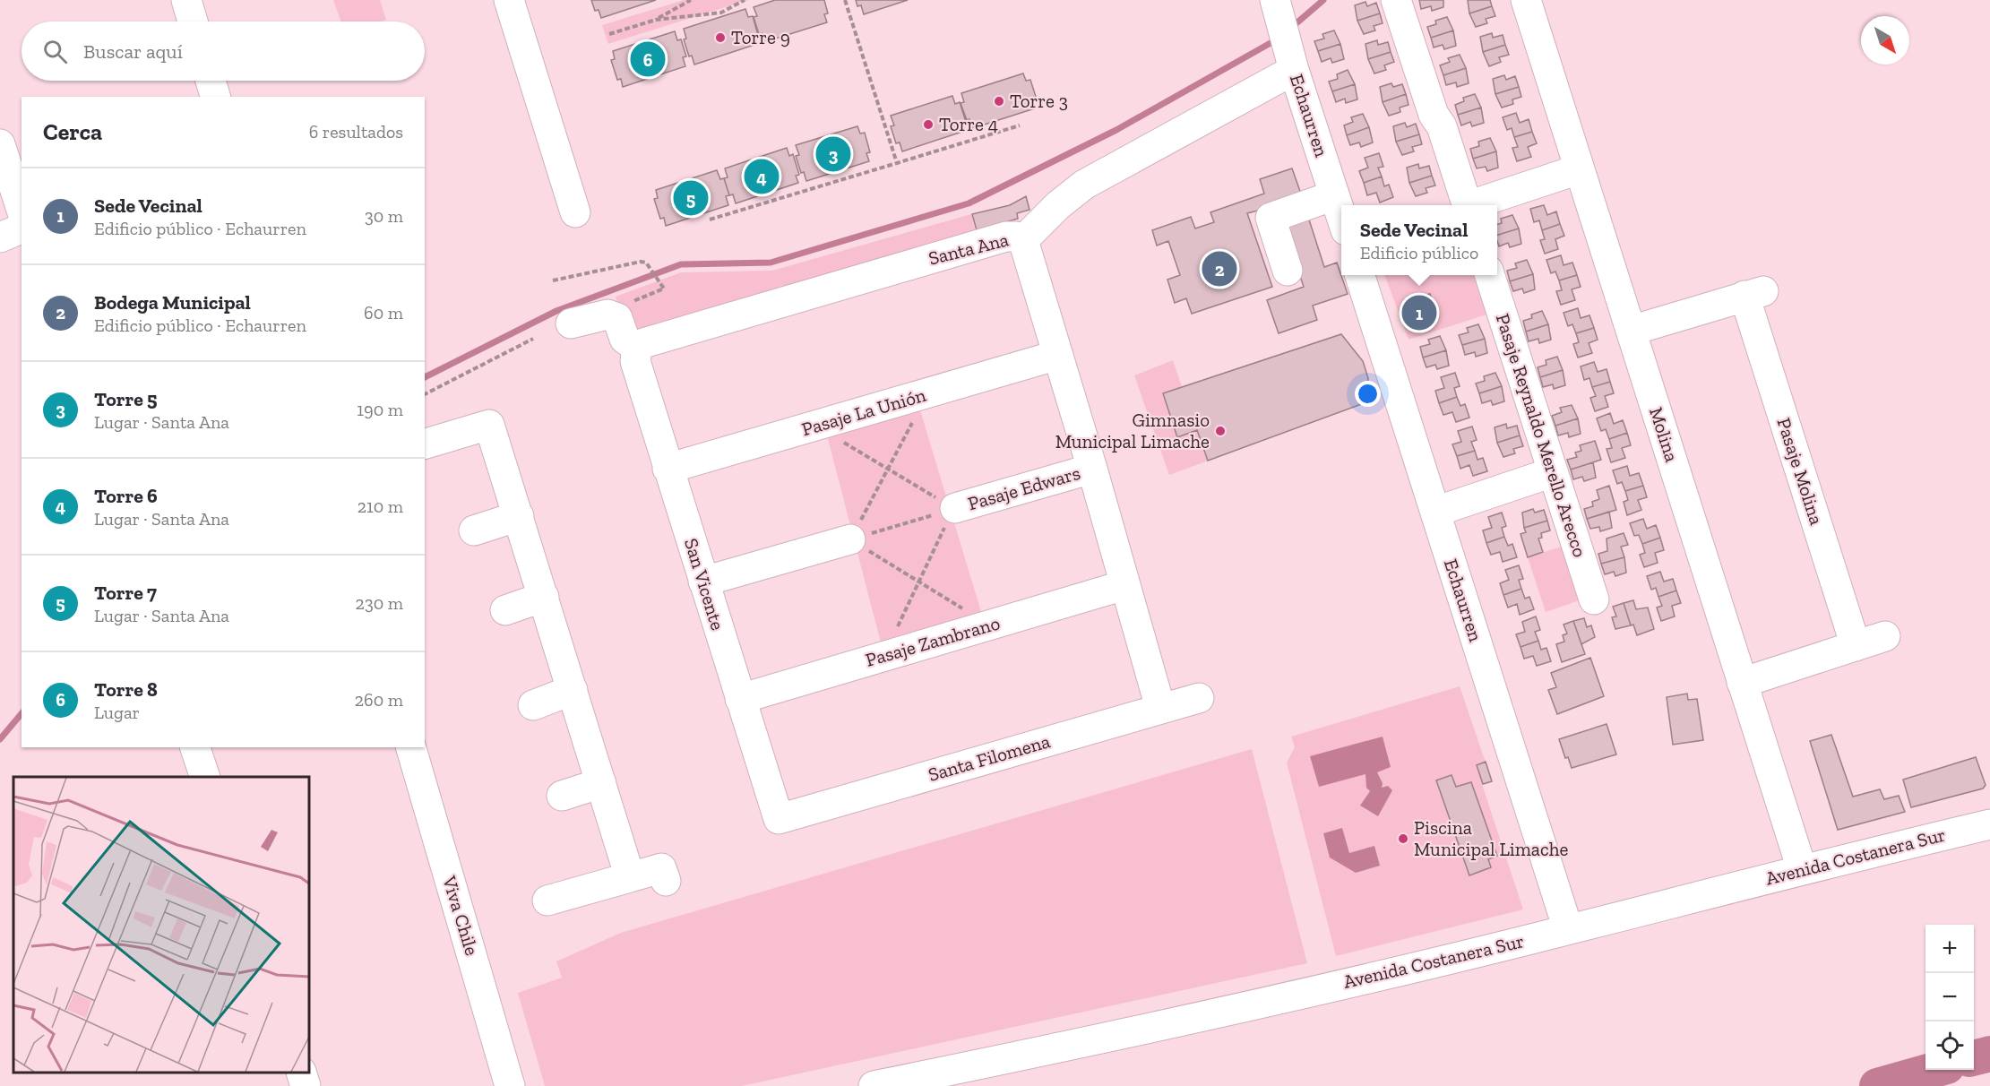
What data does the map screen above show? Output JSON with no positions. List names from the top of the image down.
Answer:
{
  "streets": {
    "street": [
      "Echaurren",
      "Santa Ana",
      "Pasaje La Unión",
      "Molina",
      "Pasaje Reynaldo Merello Arecco",
      "Pasaje Molina",
      "Pasaje Edwars",
      "San Vicente",
      "Pasaje Zambrano",
      "Santa Filomena",
      "Avenida Costanera Sur",
      "Viva Chile"
    ]
  },
  "crossings": [
    ["Echaurren", "Santa Ana"],
    ["Echaurren", "Avenida Costanera Sur"],
    ["Santa Ana", "San Vicente"],
    ["Pasaje La Unión", "San Vicente"],
    ["Molina", "Pasaje Molina"],
    ["Molina", "Avenida Costanera Sur"],
    ["San Vicente", "Pasaje Zambrano"],
    ["San Vicente", "Santa Filomena"]
  ],
  "places": [
    "Torre 9",
    "Torre 3",
    "Torre 4",
    "Gimnasio Municipal Limache",
    "Piscina Municipal Limache"
  ],
  "north": "bottom right",
  "page": {
    "search": "Buscar aquí",
    "pins": [
      "6",
      "3",
      "4",
      "5",
      "2",
      "1"
    ],
    "heading": ["Cerca", "6 resultados"],
    "list": [
      {
        "mark": "1",
        "name": "Sede Vecinal",
        "note": "Edificio público · Echaurren",
        "value": "30 m"
      },
      {
        "mark": "2",
        "name": "Bodega Municipal",
        "note": "Edificio público · Echaurren",
        "value": "60 m"
      },
      {
        "mark": "3",
        "name": "Torre 5",
        "note": "Lugar · Santa Ana",
        "value": "190 m"
      },
      {
        "mark": "4",
        "name": "Torre 6",
        "note": "Lugar · Santa Ana",
        "value": "210 m"
      },
      {
        "mark": "5",
        "name": "Torre 7",
        "note": "Lugar · Santa Ana",
        "value": "230 m"
      },
      {
        "mark": "6",
        "name": "Torre 8",
        "note": "Lugar",
        "value": "260 m"
      }
    ],
    "popup": ["Sede Vecinal", "Edificio público"],
    "map_buttons": ["+", "−"]
  }
}
